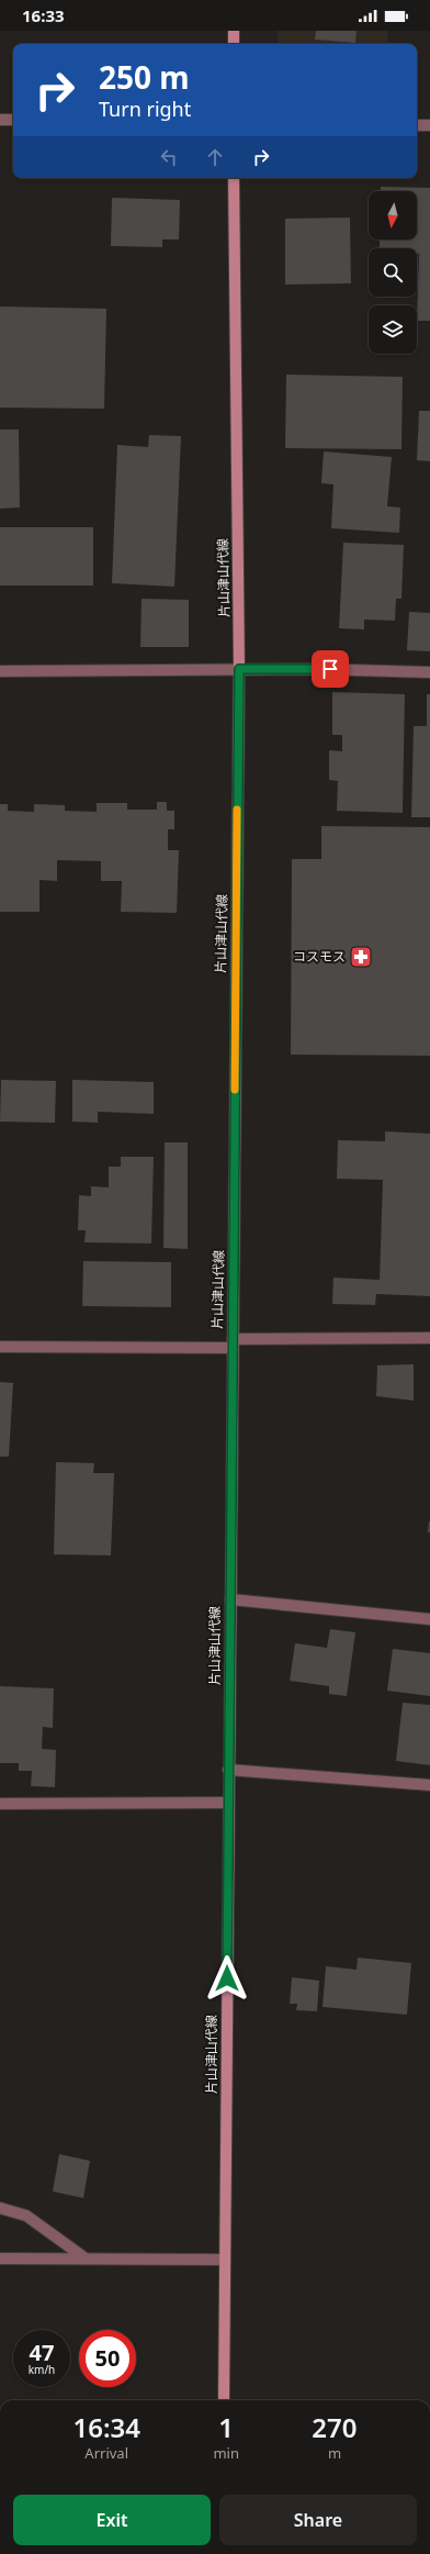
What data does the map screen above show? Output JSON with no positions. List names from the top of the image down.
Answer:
{
  "streets": {
    "main road": ["片山津山代線"]
  },
  "places": {
    "pharmacy": ["コスモス"]
  },
  "north": "bottom",
  "page": {
    "status": "16:33",
    "turn": ["250 m", "Turn right"],
    "speed": "47 km/h",
    "limit": "50",
    "eta": [
      "16:34",
      "Arrival",
      "1",
      "min",
      "270",
      "m"
    ],
    "buttons": ["Exit", "Share"]
  }
}
